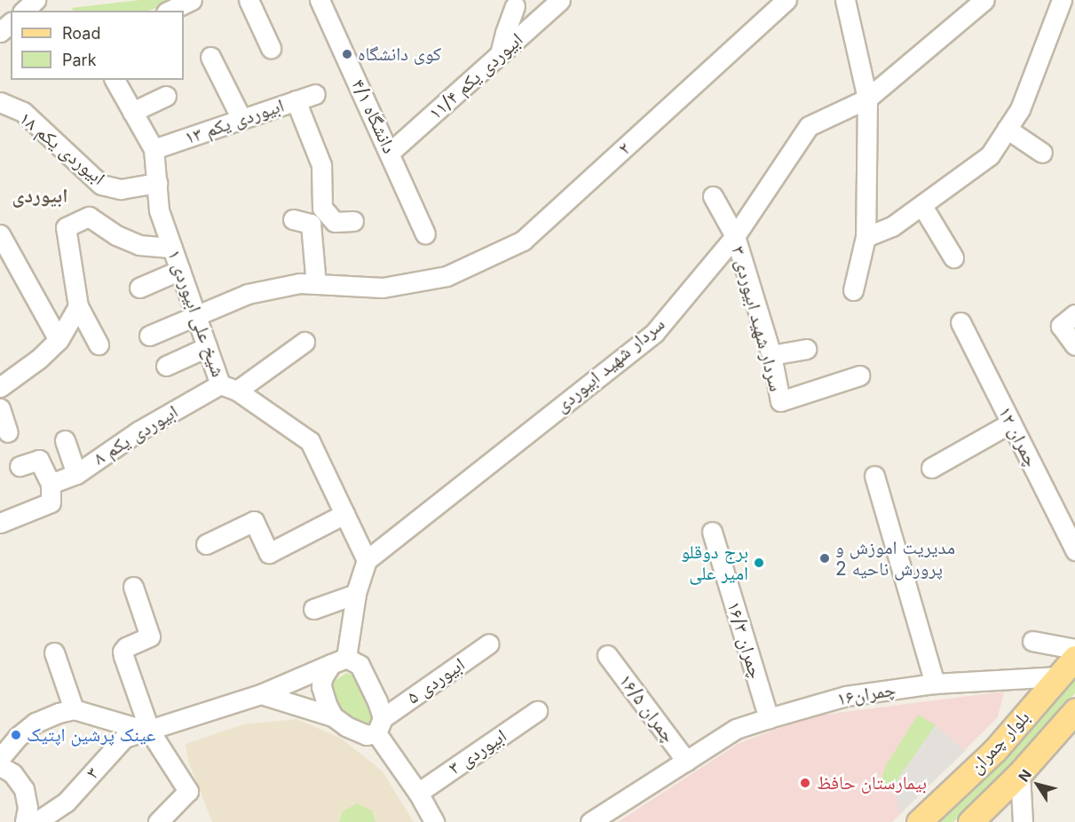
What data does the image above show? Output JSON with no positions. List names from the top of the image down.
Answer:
{
  "streets": {
    "main road": ["بلوار چمران"],
    "street": [
      "۱۱/۴ ابیوردی یکم",
      "۴/۱ دانشگاه",
      "۱۳ ابیوردی یکم",
      "۱۸ ابیوردی یکم",
      "۲",
      "شیخ علی ابیوردی ۱",
      "۳ سردار شهید ابیوردی",
      "سردار شهید ابیوردی",
      "۸ ابیوردی یکم",
      "۱۲ چمران",
      "۱۶/۳ چمران",
      "۵ ابیوردی",
      "چمران۱۶",
      "۱۶/۵ چمران",
      "۳ ابیوردی",
      "۳"
    ]
  },
  "crossings": [
    ["۱۱/۴ ابیوردی یکم", "۴/۱ دانشگاه"],
    ["۱۳ ابیوردی یکم", "شیخ علی ابیوردی ۱"],
    ["۱۸ ابیوردی یکم", "شیخ علی ابیوردی ۱"],
    ["۲", "شیخ علی ابیوردی ۱"],
    ["شیخ علی ابیوردی ۱", "سردار شهید ابیوردی"],
    ["شیخ علی ابیوردی ۱", "۸ ابیوردی یکم"],
    ["۳ سردار شهید ابیوردی", "سردار شهید ابیوردی"],
    ["۱۶/۳ چمران", "چمران۱۶"],
    ["چمران۱۶", "۱۶/۵ چمران"],
    ["چمران۱۶", "بلوار چمران"]
  ],
  "districts": ["ابیوردی"],
  "places": [
    "کوی دانشگاه",
    "مدیریت اموزش و پرورش ناحیه 2",
    "برج دوقلو امیر علی",
    "عینک پرشین اپتیک",
    "بیمارستان حافظ"
  ],
  "legend": ["Road", "Park"],
  "north": "top left"
}
